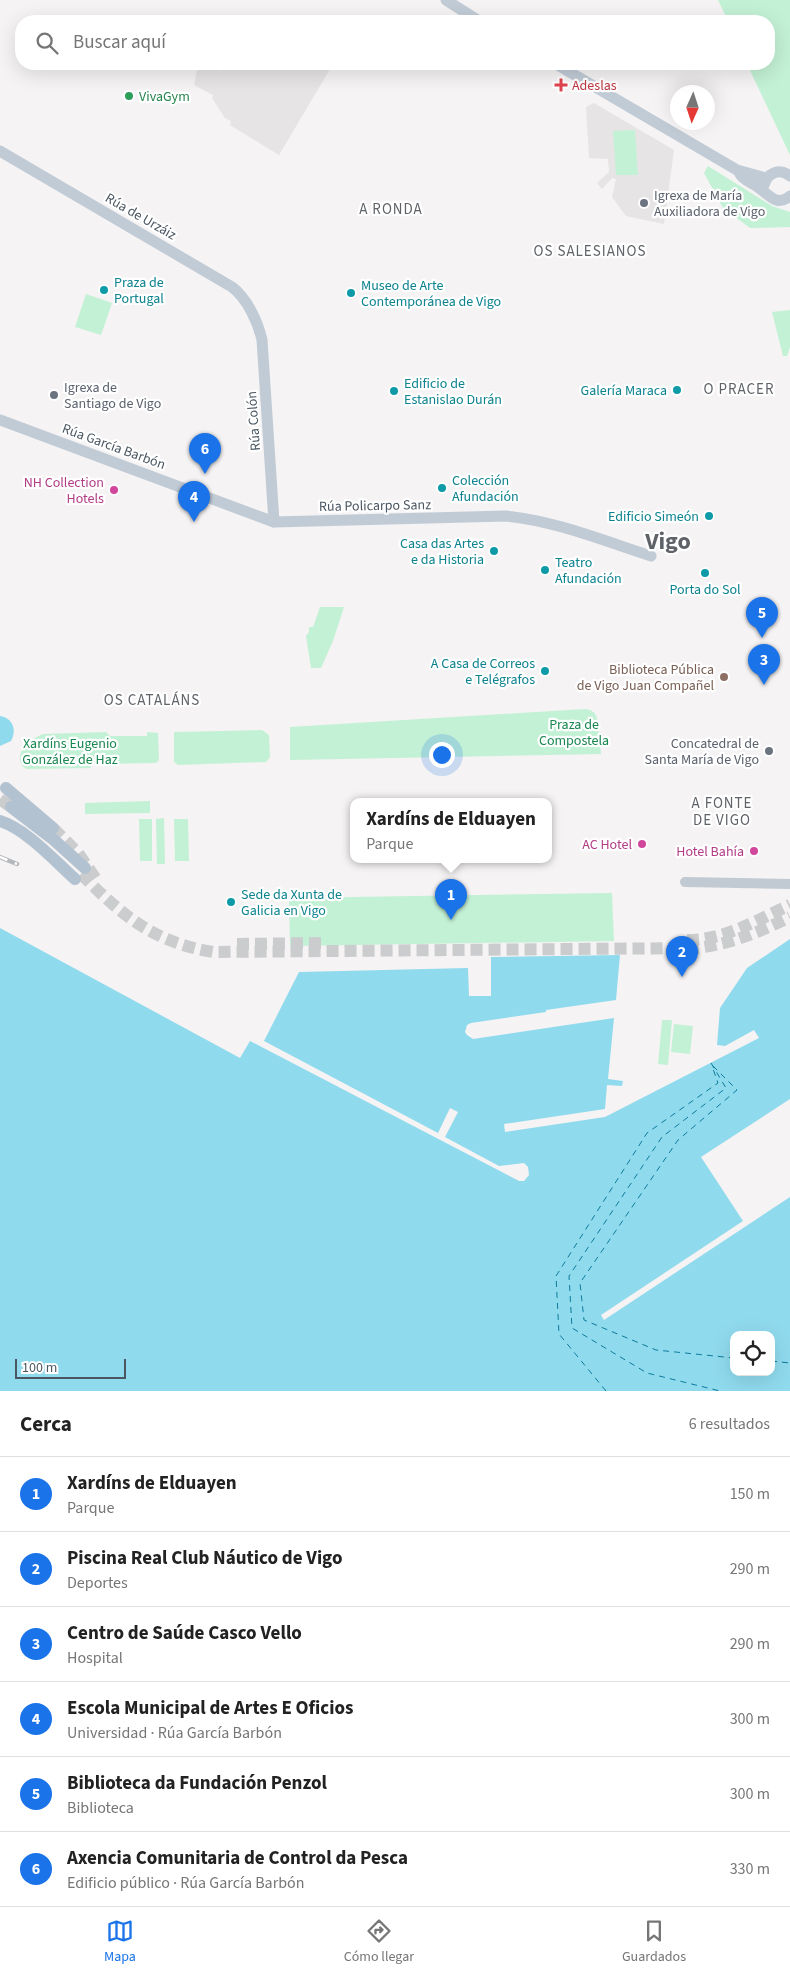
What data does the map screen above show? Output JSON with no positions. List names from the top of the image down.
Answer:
{
  "streets": {
    "main road": [
      "Rúa de Urzáiz",
      "Rúa Colón",
      "Rúa García Barbón",
      "Rúa Policarpo Sanz"
    ]
  },
  "crossings": [
    ["Rúa de Urzáiz", "Rúa Colón"],
    ["Rúa Colón", "Rúa García Barbón"],
    ["Rúa Colón", "Rúa Policarpo Sanz"],
    ["Rúa García Barbón", "Rúa Policarpo Sanz"]
  ],
  "districts": [
    "A RONDA",
    "OS SALESIANOS",
    "O PRACER",
    "Vigo",
    "OS CATALÁNS",
    "A FONTE DE VIGO"
  ],
  "parks": ["Praza de Compostela", "Xardíns Eugenio González de Haz"],
  "places": {
    "health": ["Adeslas"],
    "other": [
      "VivaGym",
      "Igrexa de María Auxiliadora de Vigo",
      "Praza de Portugal",
      "Museo de Arte Contemporánea de Vigo",
      "Galería Maraca",
      "Edificio de Estanislao Durán",
      "Igrexa de Santiago de Vigo",
      "Colección Afundación",
      "NH Collection Hotels",
      "Edificio Simeón",
      "Casa das Artes e da Historia",
      "Teatro Afundación",
      "Porta do Sol",
      "A Casa de Correos e Telégrafos",
      "Biblioteca Pública de Vigo Juan Compañel",
      "Concatedral de Santa María de Vigo",
      "AC Hotel",
      "Hotel Bahía",
      "Sede da Xunta de Galicia en Vigo"
    ]
  },
  "scale_bar": "100 m",
  "north": "bottom",
  "page": {
    "search": "Buscar aquí",
    "pins": [
      "6",
      "4",
      "5",
      "3",
      "1",
      "2"
    ],
    "popup": ["Xardíns de Elduayen", "Parque"],
    "scale": "100 m",
    "heading": ["Cerca", "6 resultados"],
    "list": [
      {
        "mark": "1",
        "name": "Xardíns de Elduayen",
        "note": "Parque",
        "value": "150 m"
      },
      {
        "mark": "2",
        "name": "Piscina Real Club Náutico de Vigo",
        "note": "Deportes",
        "value": "290 m"
      },
      {
        "mark": "3",
        "name": "Centro de Saúde Casco Vello",
        "note": "Hospital",
        "value": "290 m"
      },
      {
        "mark": "4",
        "name": "Escola Municipal de Artes E Oficios",
        "note": "Universidad · Rúa García Barbón",
        "value": "300 m"
      },
      {
        "mark": "5",
        "name": "Biblioteca da Fundación Penzol",
        "note": "Biblioteca",
        "value": "300 m"
      },
      {
        "mark": "6",
        "name": "Axencia Comunitaria de Control da Pesca",
        "note": "Edificio público · Rúa García Barbón",
        "value": "330 m"
      }
    ],
    "nav": ["Mapa", "Cómo llegar", "Guardados"]
  }
}
